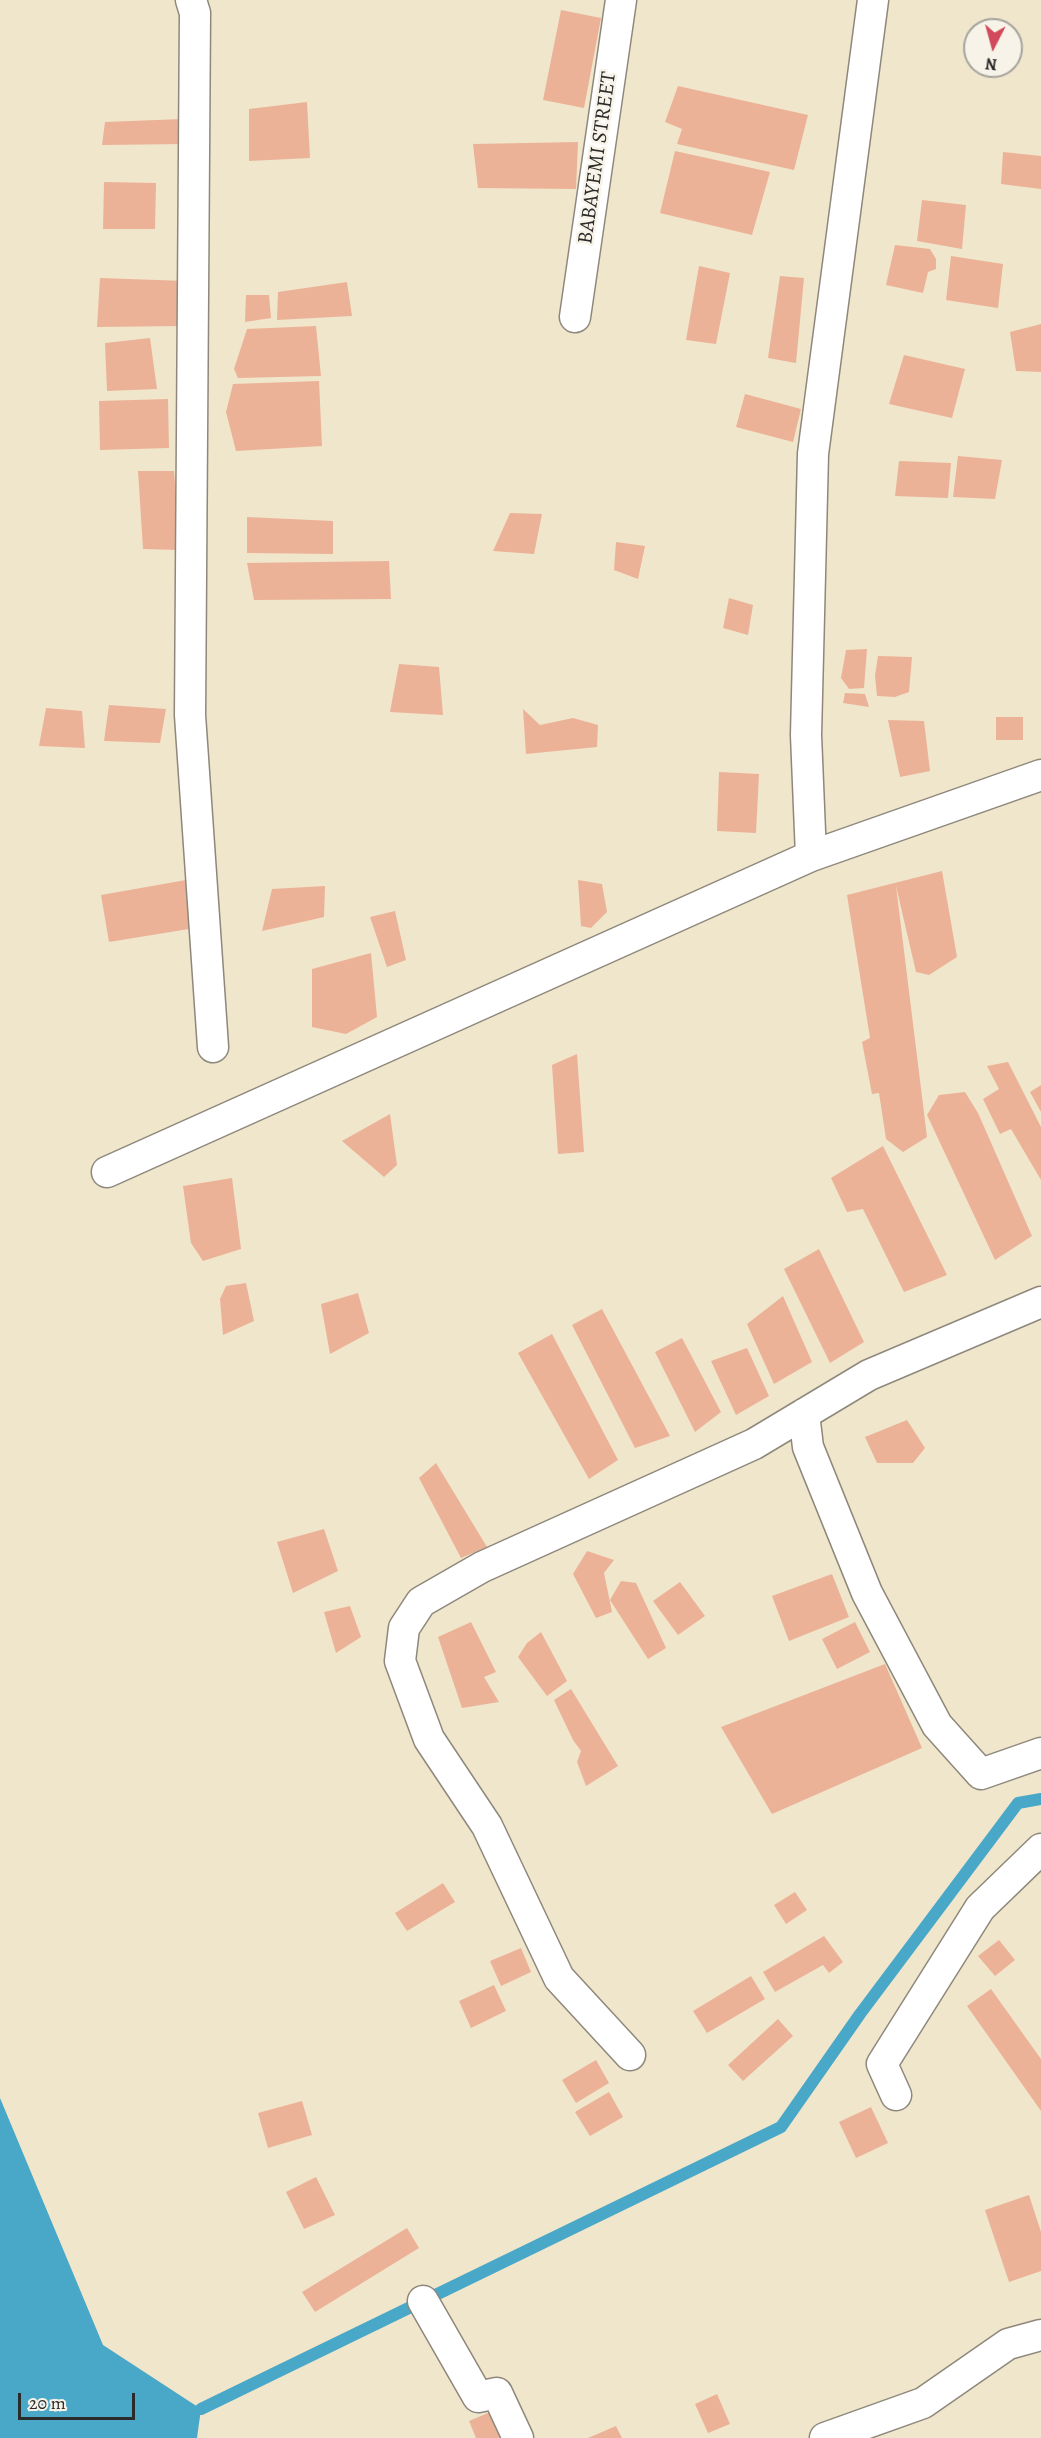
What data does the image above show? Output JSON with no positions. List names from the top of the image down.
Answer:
{
  "streets": {
    "street": ["BABAYEMI STREET"]
  },
  "scale_bar": "20 m",
  "north": "bottom"
}
